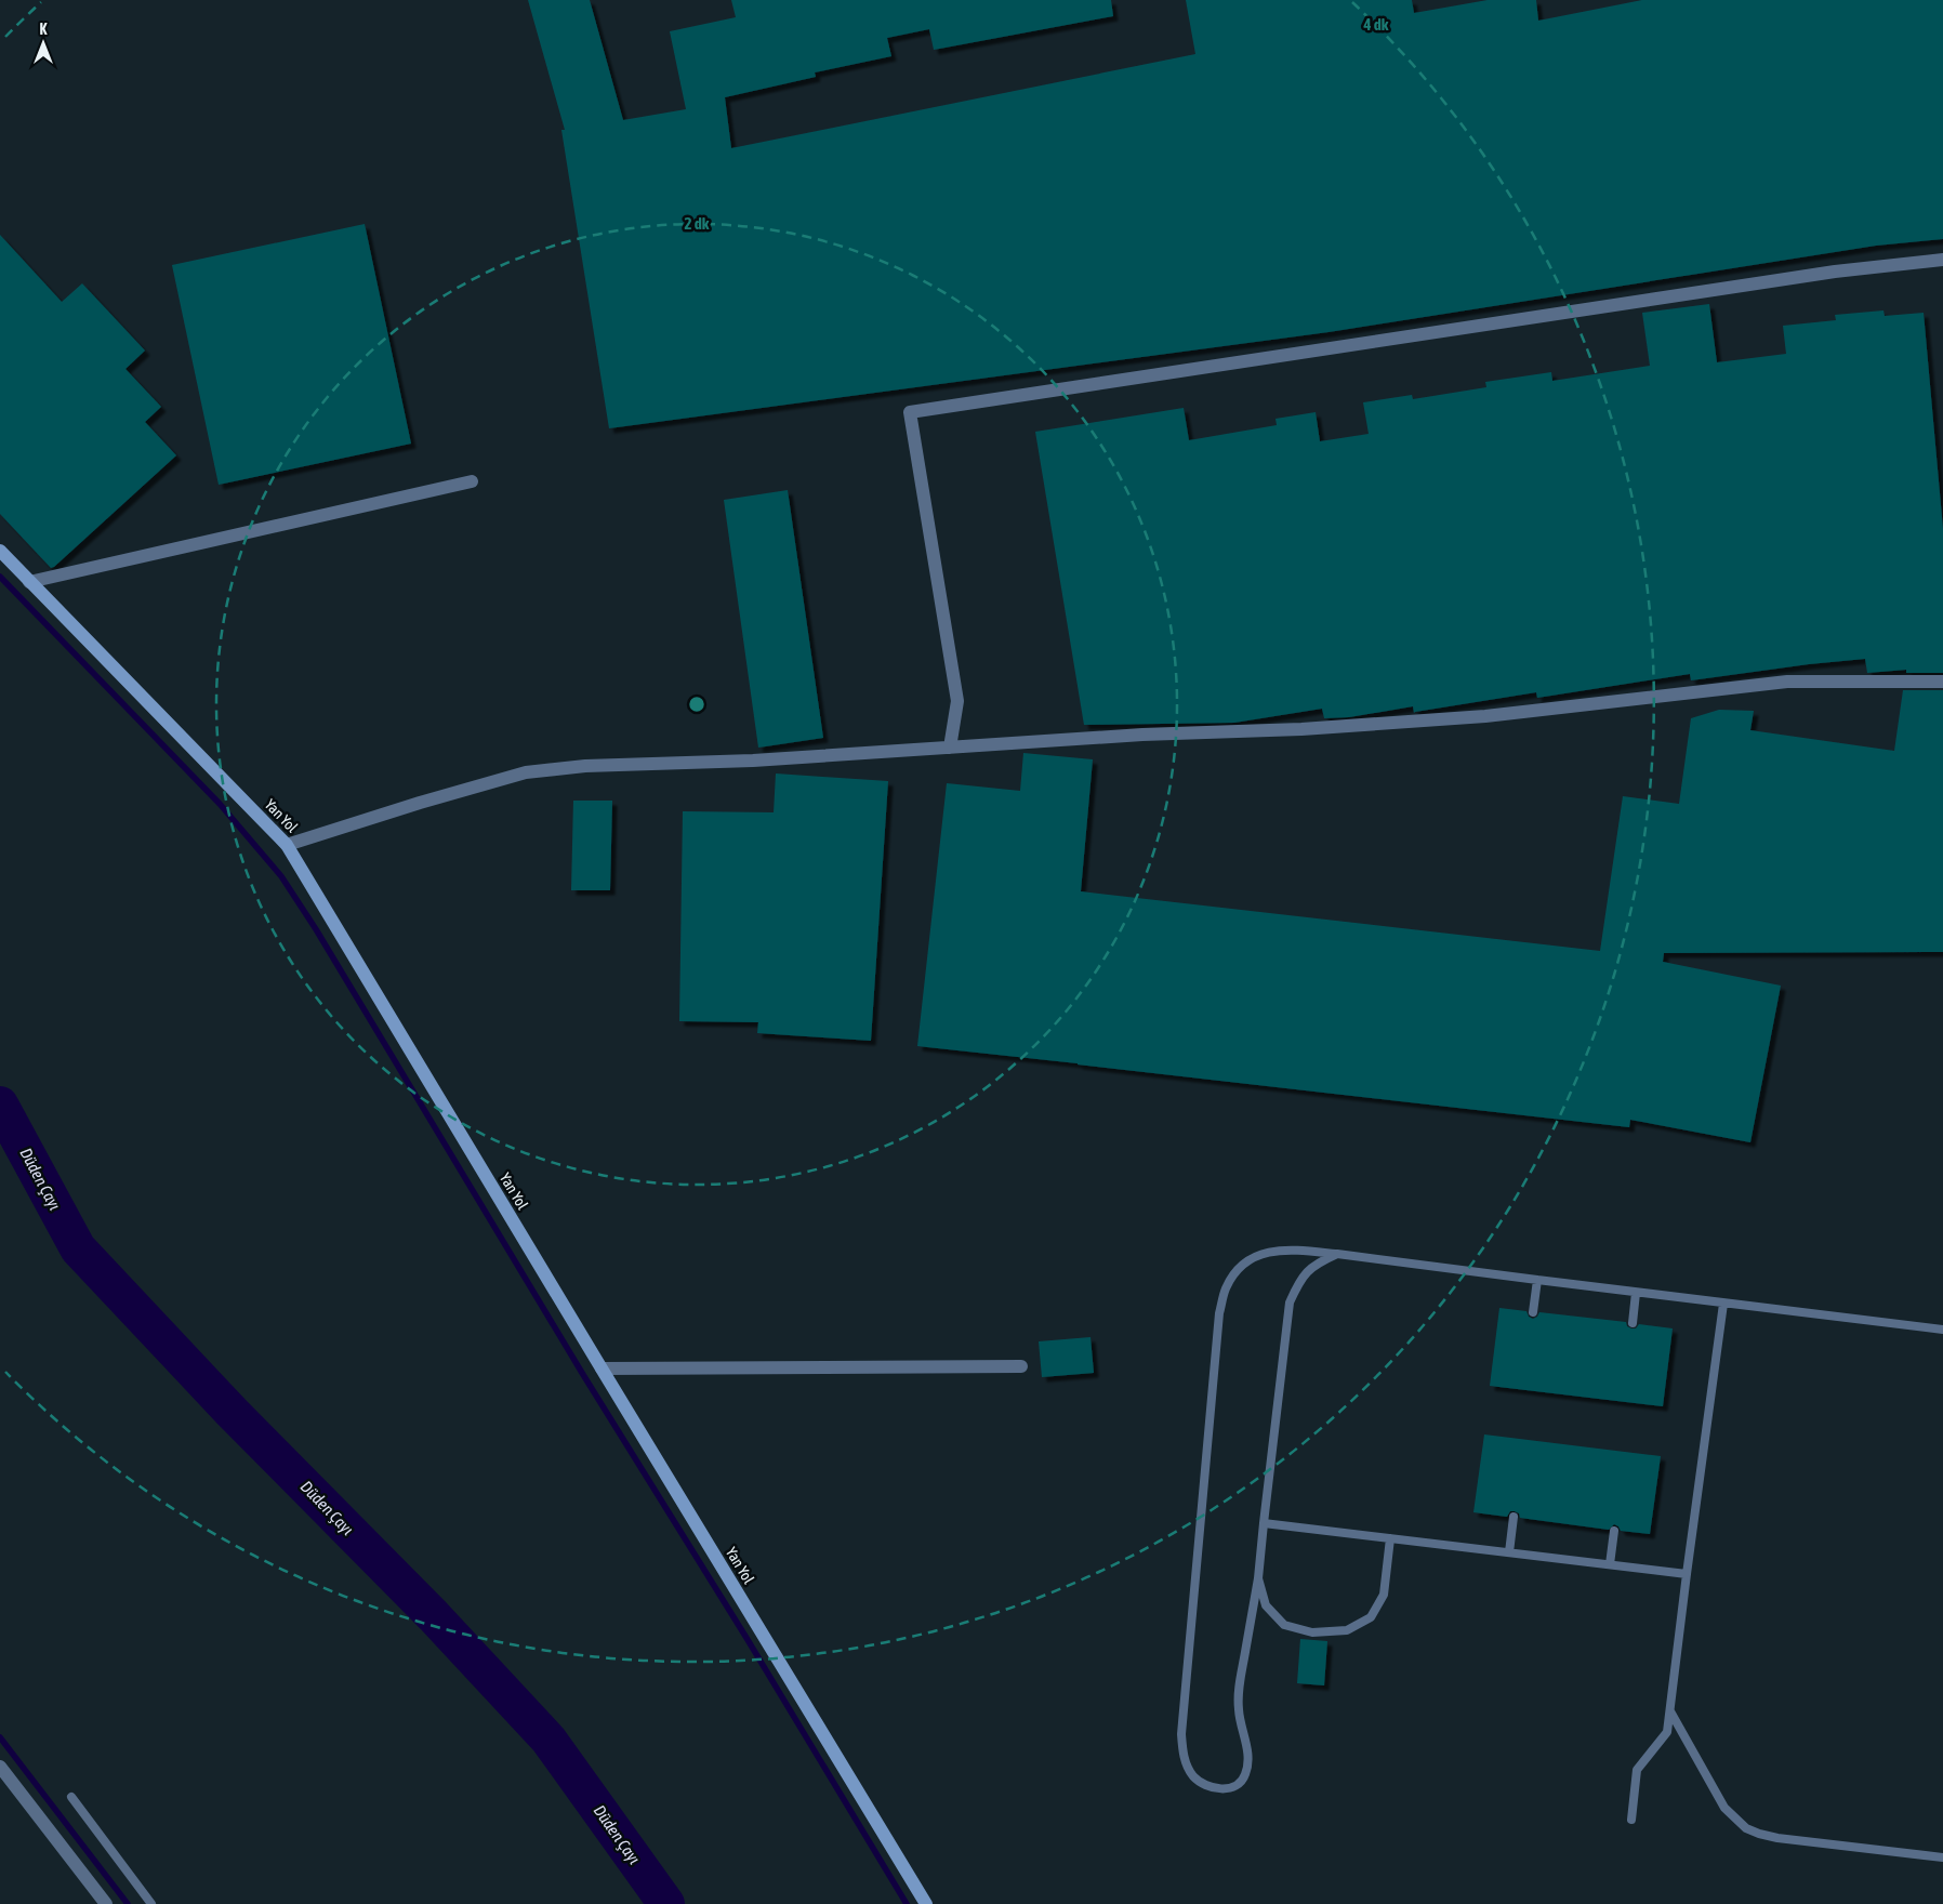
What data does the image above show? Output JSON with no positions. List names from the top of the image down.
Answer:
{
  "streets": {
    "street": ["Yan Yol"]
  },
  "water": ["Düden Çayı"],
  "north": "top",
  "rings": ["4 dk", "2 dk"]
}
